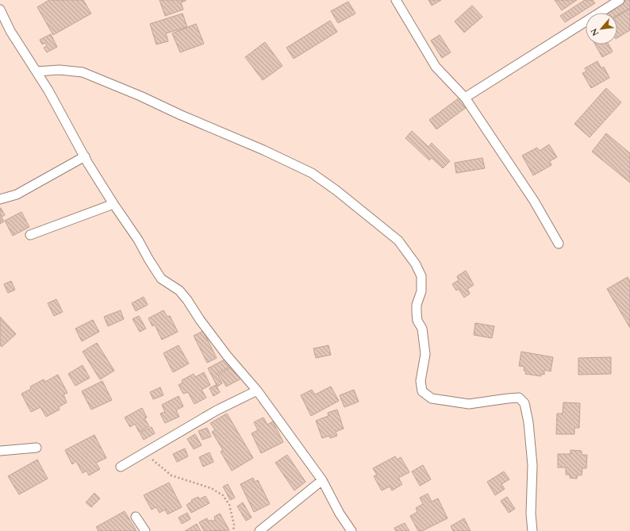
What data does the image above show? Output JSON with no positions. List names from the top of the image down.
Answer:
{
  "north": "bottom left"
}
